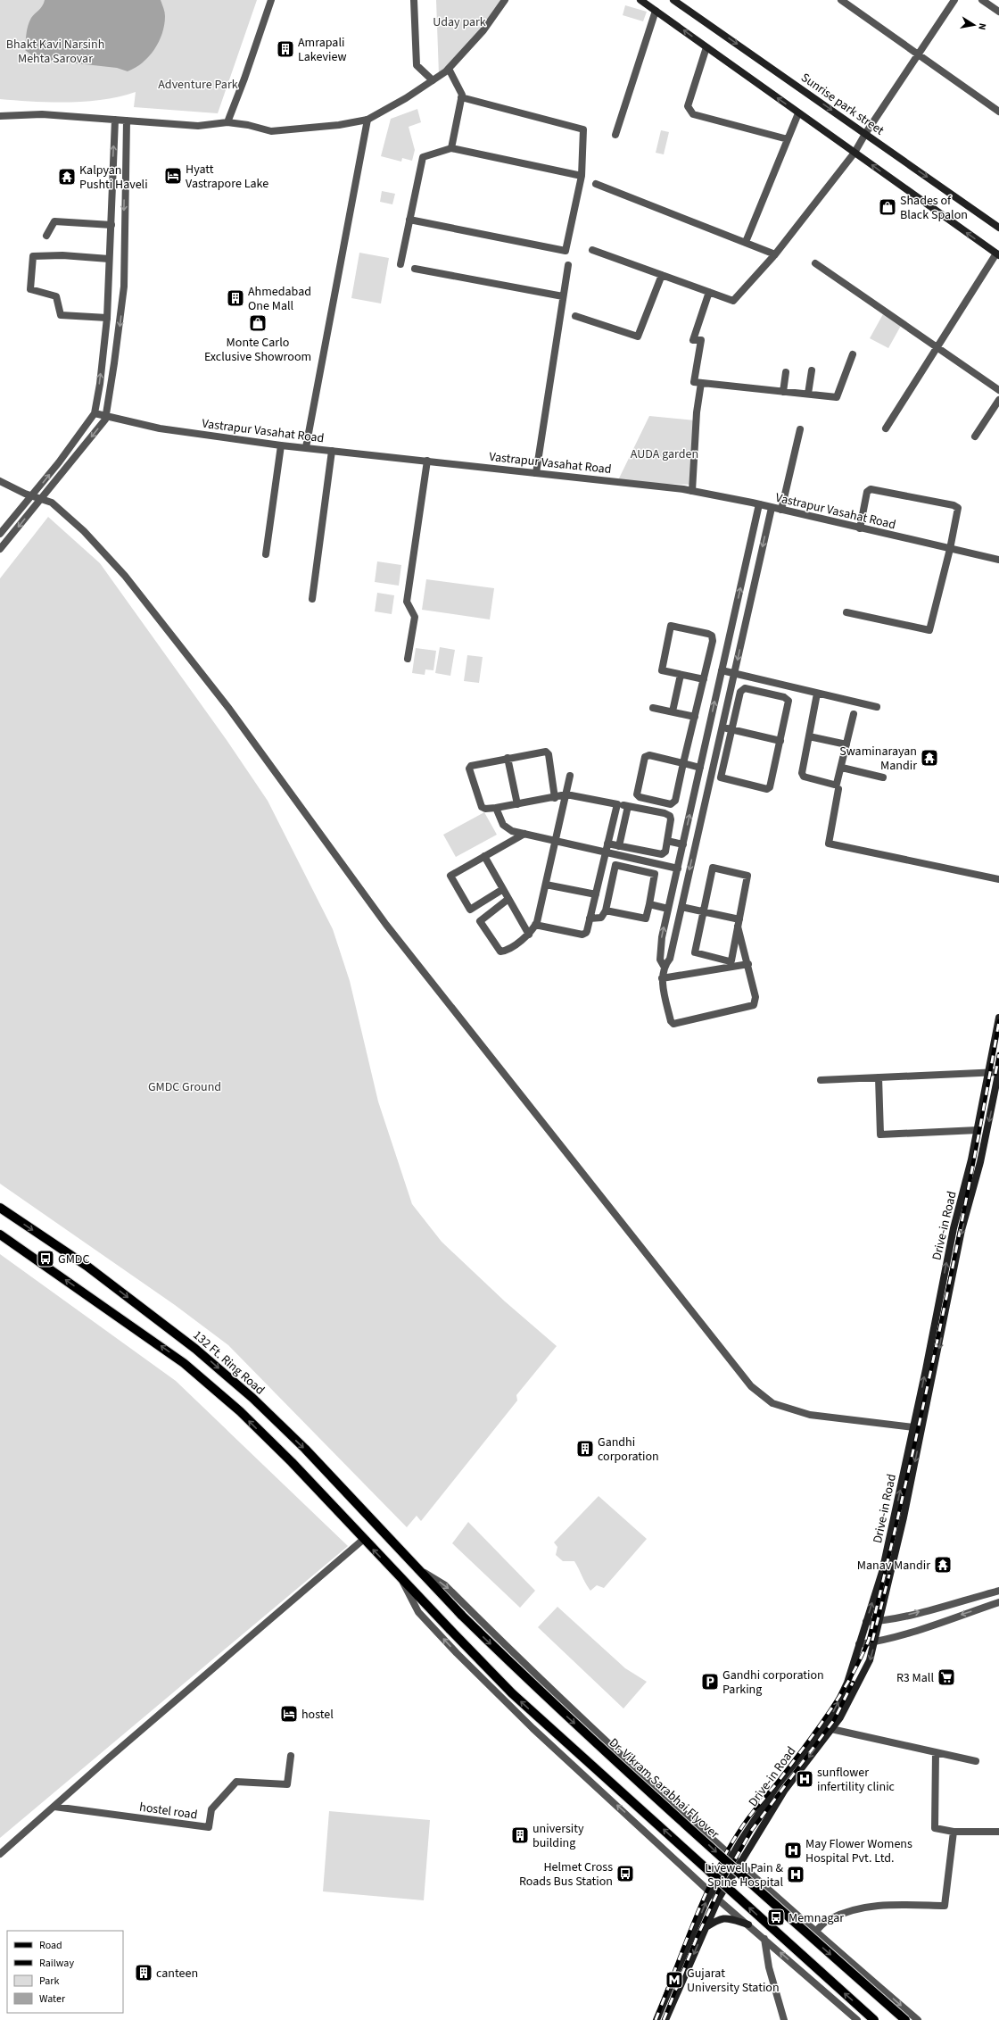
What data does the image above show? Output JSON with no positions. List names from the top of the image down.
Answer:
{
  "streets": {
    "main road": [
      "Sunrise park street",
      "Drive-in Road",
      "132 Ft. Ring Road",
      "Dr. Vikram Sarabhai Flyover"
    ],
    "street": ["Vastrapur Vasahat Road", "hostel road"]
  },
  "crossings": [
    ["132 Ft. Ring Road", "Dr. Vikram Sarabhai Flyover"]
  ],
  "parks": [
    "Uday park",
    "Bhakt Kavi Narsinh Mehta Sarovar",
    "Adventure Park",
    "AUDA garden",
    "GMDC Ground"
  ],
  "places": {
    "building": [
      "Amrapali Lakeview",
      "Ahmedabad One Mall",
      "Gandhi corporation",
      "university building",
      "canteen"
    ],
    "hotel": ["Hyatt Vastrapore Lake", "hostel"],
    "temple": ["Kalpyan Pushti Haveli", "Swaminarayan Mandir", "Manav Mandir"],
    "shop": ["Shades of Black Spalon", "Monte Carlo Exclusive Showroom"],
    "bus stop": ["GMDC", "Helmet Cross Roads Bus Station", "Memnagar"],
    "supermarket": ["R3 Mall"],
    "parking": ["Gandhi corporation Parking"],
    "hospital": ["sunflower infertility clinic", "May Flower Womens Hospital Pvt. Ltd.", "Livewell Pain & Spine Hospital"],
    "metro station": ["Gujarat University Station"]
  },
  "legend": [
    "Road",
    "Railway",
    "Park",
    "Water"
  ],
  "north": "right"
}
